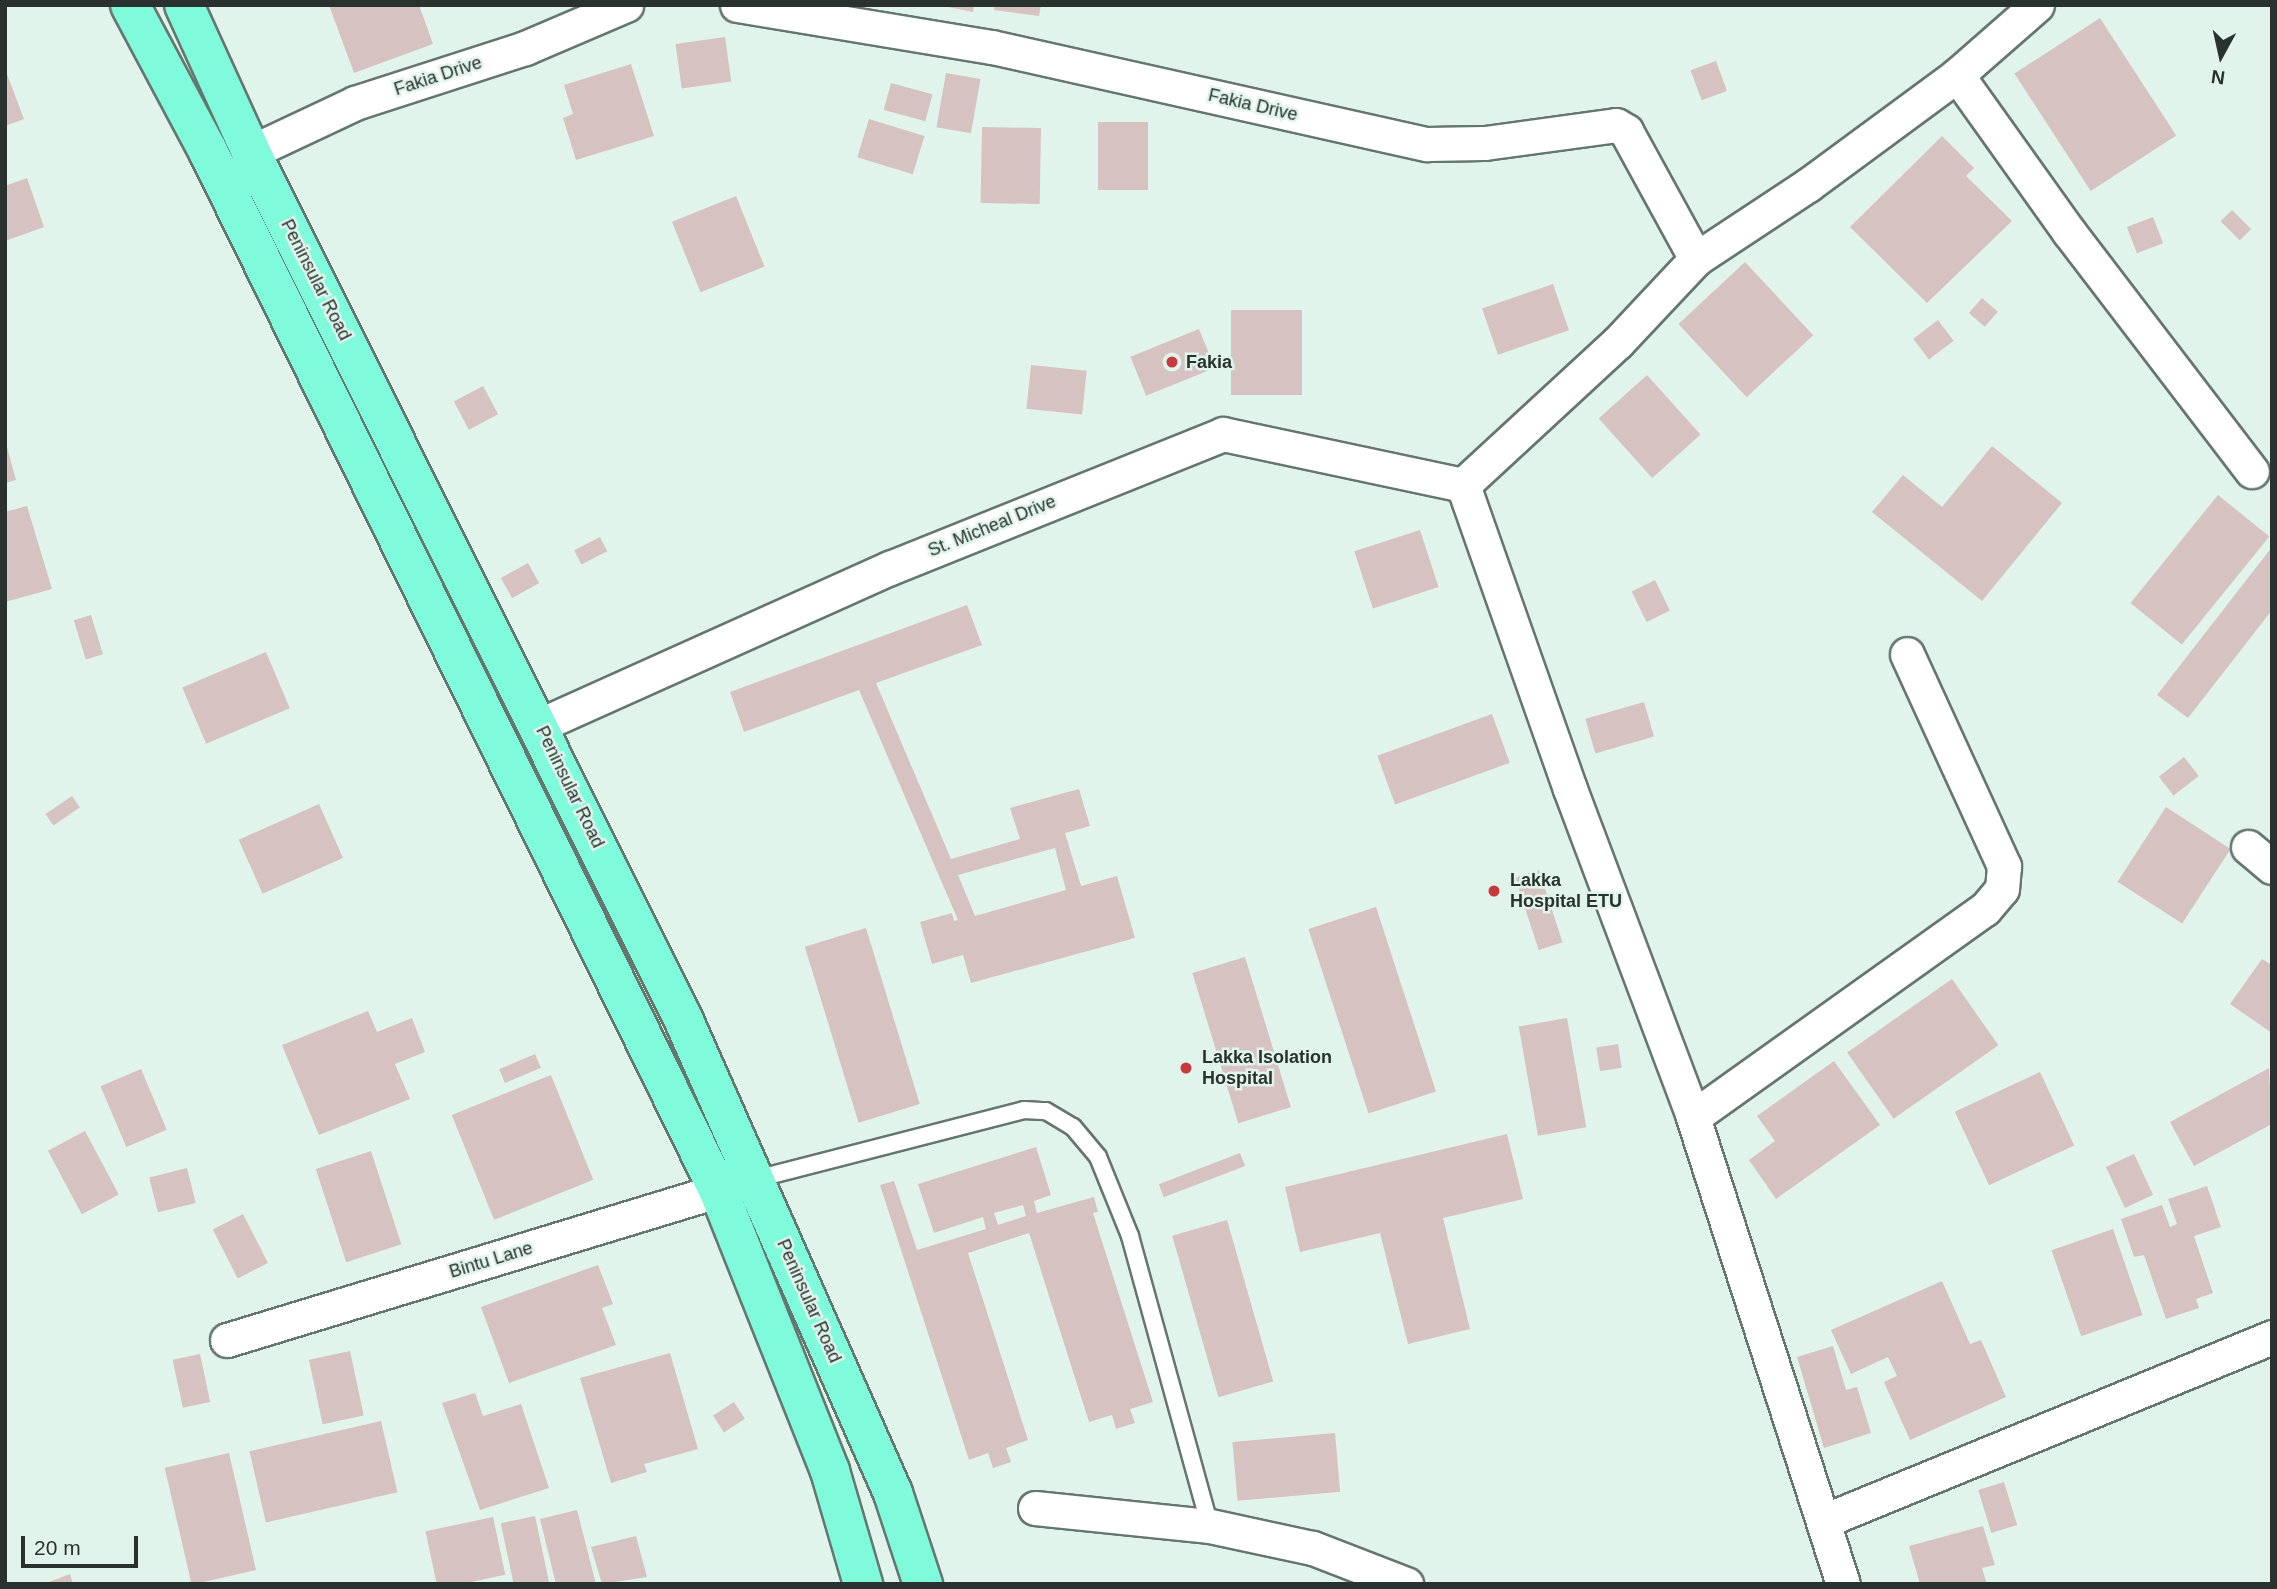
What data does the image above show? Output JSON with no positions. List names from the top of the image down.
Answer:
{
  "streets": {
    "main road": ["Peninsular Road"],
    "street": ["Fakia Drive", "St. Micheal Drive", "Bintu Lane"]
  },
  "crossings": [
    ["Fakia Drive", "Peninsular Road"],
    ["Peninsular Road", "St. Micheal Drive"],
    ["Peninsular Road", "Bintu Lane"]
  ],
  "places": ["Fakia", "Lakka Hospital ETU", "Lakka Isolation Hospital"],
  "scale_bar": "20 m",
  "north": "bottom"
}
